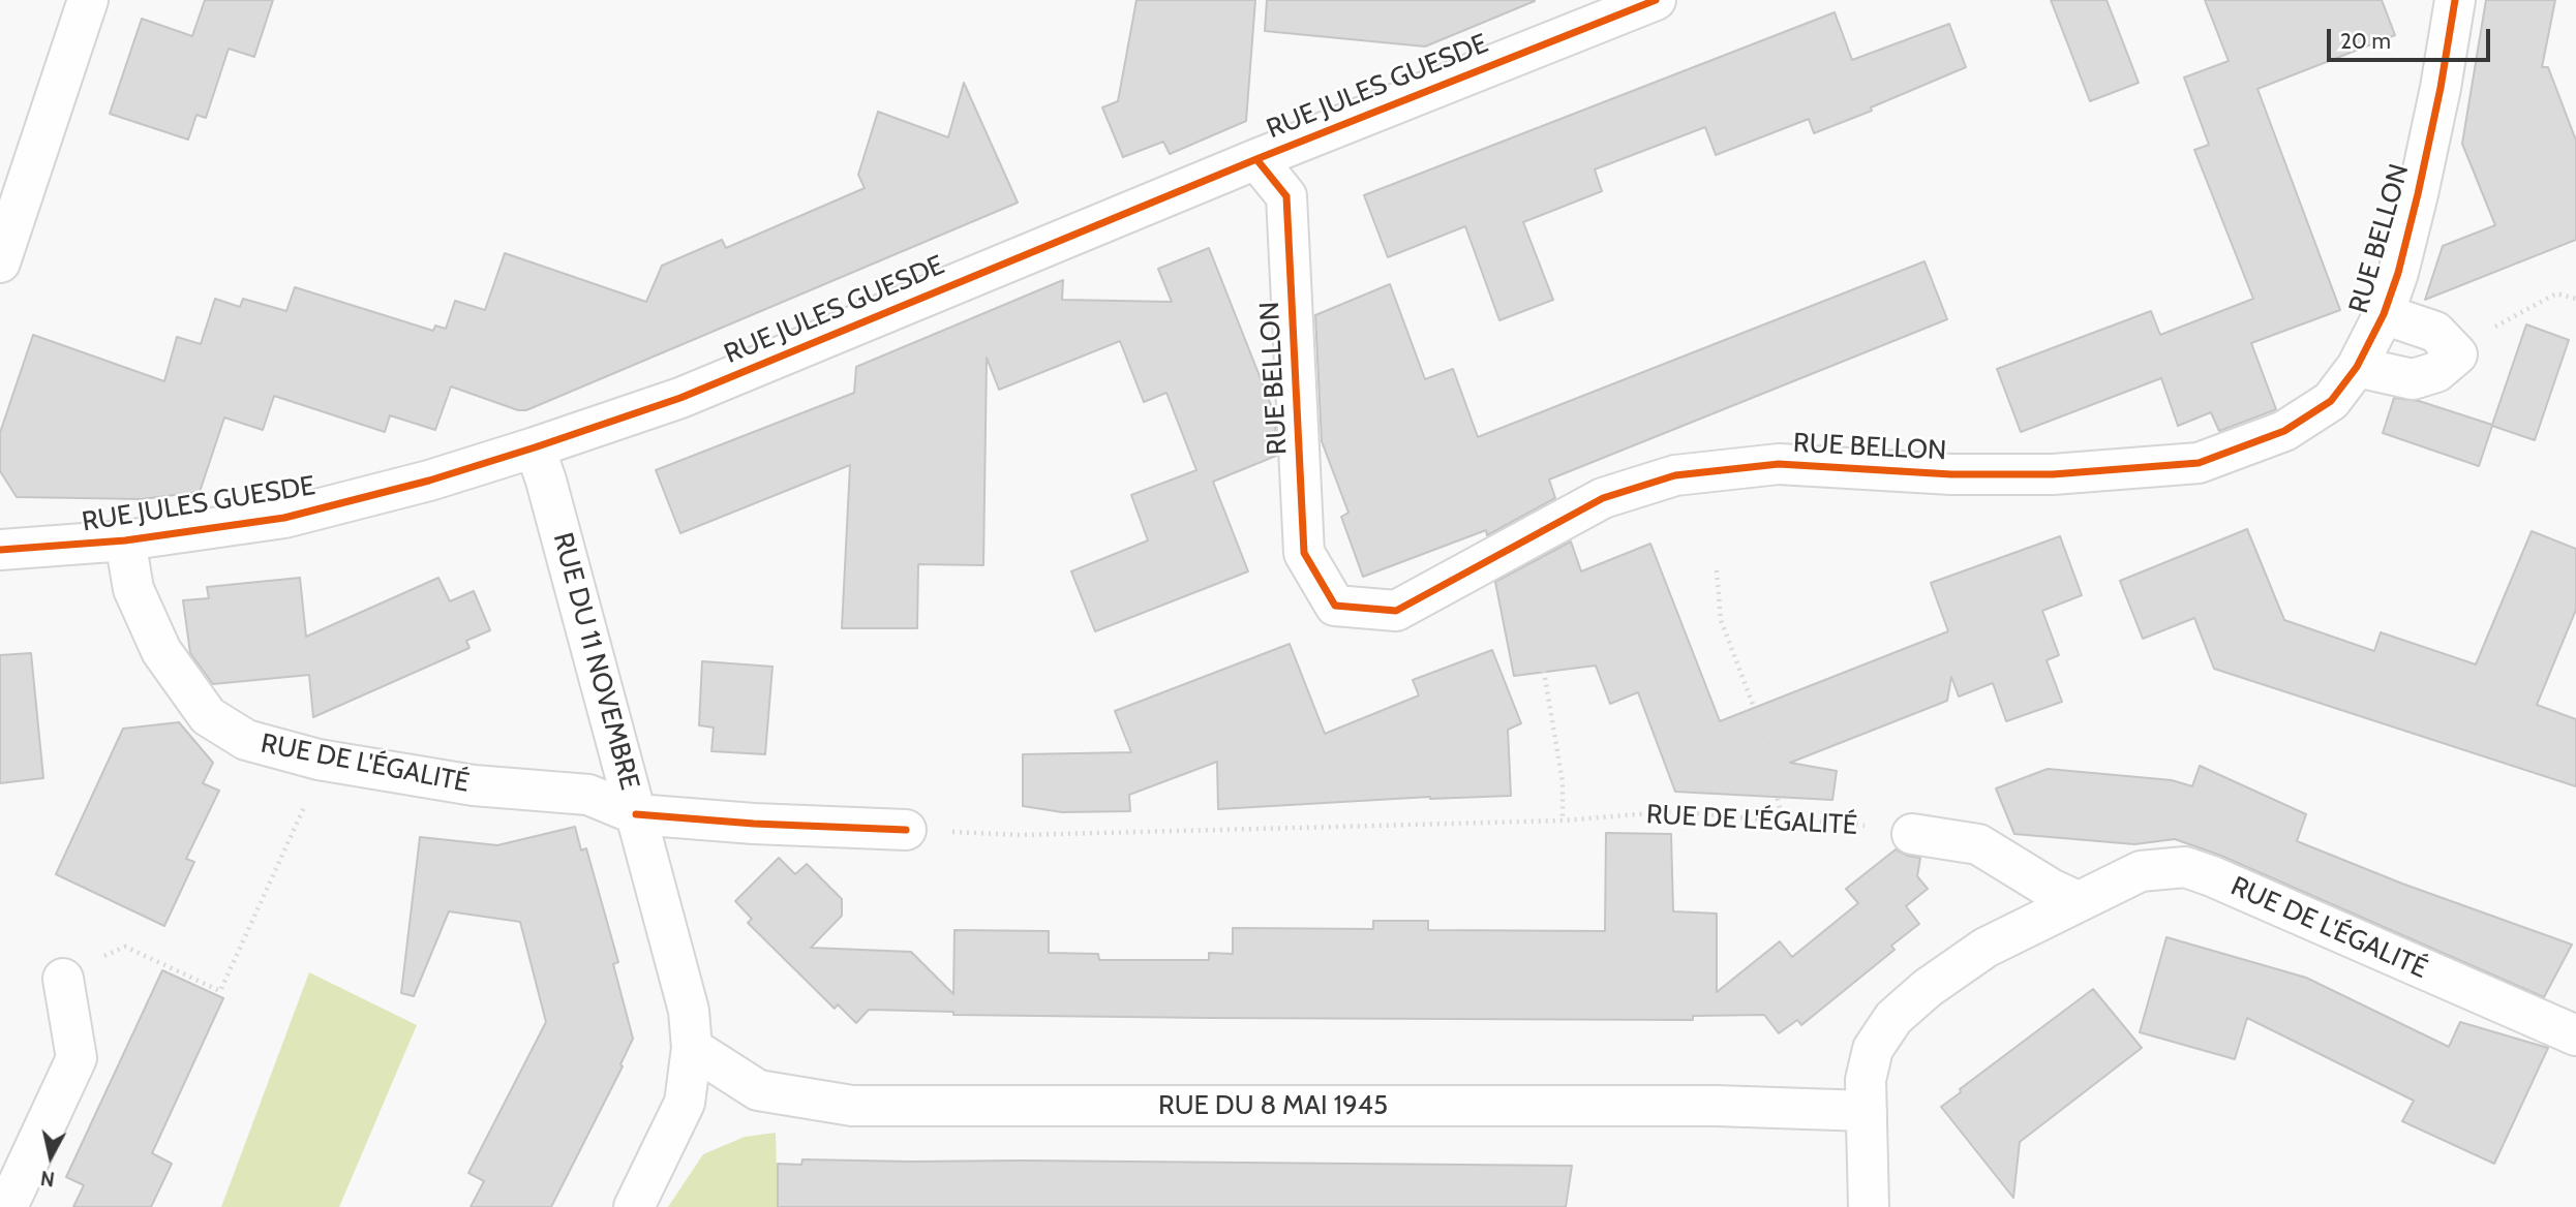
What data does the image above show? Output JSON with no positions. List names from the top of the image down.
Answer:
{
  "streets": {
    "street": [
      "RUE JULES GUESDE",
      "RUE BELLON",
      "RUE DU 11 NOVEMBRE",
      "RUE DE L'ÉGALITÉ",
      "RUE DU 8 MAI 1945"
    ]
  },
  "crossings": [
    ["RUE JULES GUESDE", "RUE BELLON"],
    ["RUE JULES GUESDE", "RUE DU 11 NOVEMBRE"],
    ["RUE JULES GUESDE", "RUE DE L'ÉGALITÉ"],
    ["RUE DU 11 NOVEMBRE", "RUE DE L'ÉGALITÉ"],
    ["RUE DU 11 NOVEMBRE", "RUE DU 8 MAI 1945"],
    ["RUE DE L'ÉGALITÉ", "RUE DU 8 MAI 1945"]
  ],
  "scale_bar": "20 m",
  "north": "bottom"
}
